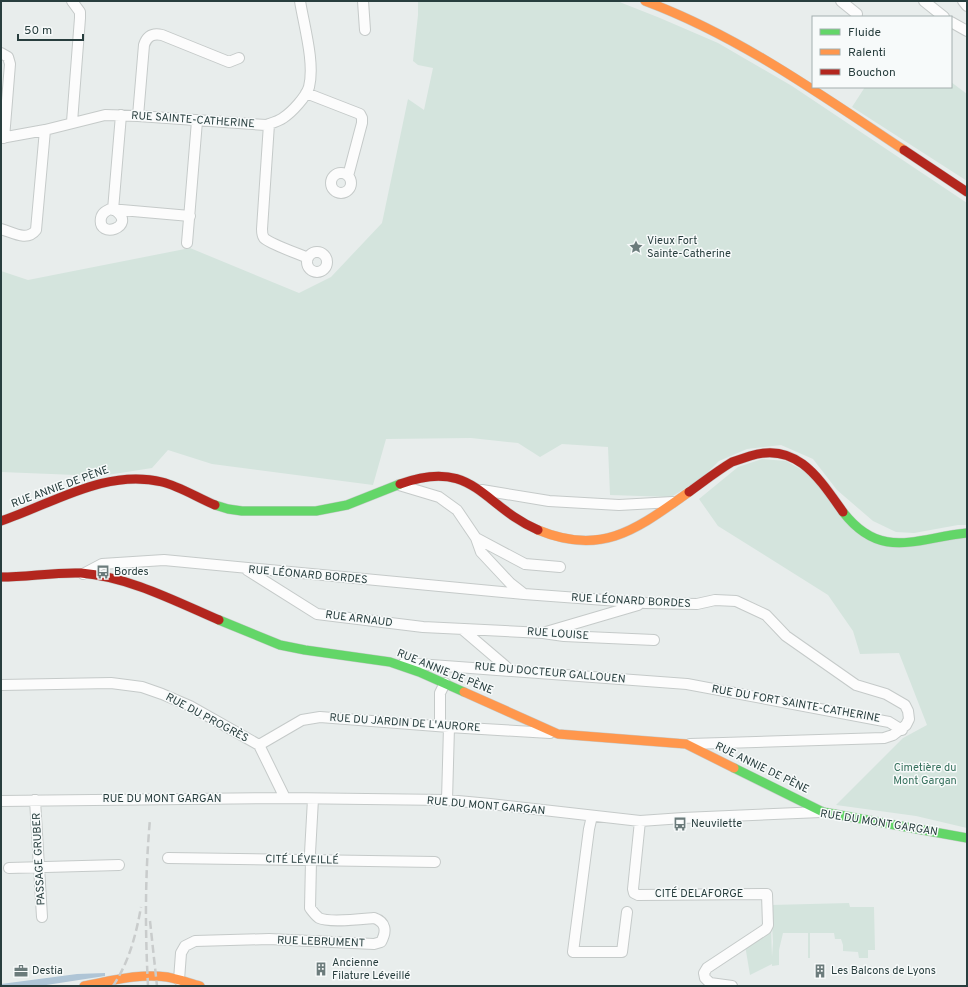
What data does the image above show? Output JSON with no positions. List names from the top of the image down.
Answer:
{
  "streets": {
    "street": [
      "RUE SAINTE-CATHERINE",
      "RUE ANNIE DE PÈNE",
      "RUE LÉONARD BORDES",
      "RUE ARNAUD",
      "RUE LOUISE",
      "RUE DU DOCTEUR GALLOUEN",
      "RUE DU FORT SAINTE-CATHERINE",
      "RUE DU PROGRÈS",
      "RUE DU JARDIN DE L'AURORE",
      "RUE DU MONT GARGAN",
      "PASSAGE GRUBER",
      "CITÉ LÉVEILLÉ",
      "CITÉ DELAFORGE",
      "RUE LEBRUMENT"
    ]
  },
  "crossings": [
    ["RUE ANNIE DE PÈNE", "RUE LÉONARD BORDES"],
    ["RUE ANNIE DE PÈNE", "RUE DU DOCTEUR GALLOUEN"],
    ["RUE ANNIE DE PÈNE", "RUE DU JARDIN DE L'AURORE"],
    ["RUE ANNIE DE PÈNE", "RUE DU MONT GARGAN"],
    ["RUE LÉONARD BORDES", "RUE ARNAUD"],
    ["RUE LÉONARD BORDES", "RUE DU FORT SAINTE-CATHERINE"],
    ["RUE ARNAUD", "RUE LOUISE"],
    ["RUE DU DOCTEUR GALLOUEN", "RUE DU FORT SAINTE-CATHERINE"],
    ["RUE DU PROGRÈS", "RUE DU JARDIN DE L'AURORE"],
    ["RUE DU PROGRÈS", "RUE DU MONT GARGAN"],
    ["RUE DU MONT GARGAN", "PASSAGE GRUBER"],
    ["RUE DU MONT GARGAN", "CITÉ DELAFORGE"],
    ["RUE DU MONT GARGAN", "RUE LEBRUMENT"],
    ["CITÉ LÉVEILLÉ", "RUE LEBRUMENT"]
  ],
  "parks": ["Cimetière du Mont Gargan"],
  "places": {
    "place": ["Vieux Fort Sainte-Catherine"],
    "bus stop": ["Bordes", "Neuvilette"],
    "building": ["Ancienne Filature Léveillé", "Les Balcons de Lyons"],
    "office": ["Destia"]
  },
  "legend": ["Fluide", "Ralenti", "Bouchon"],
  "scale_bar": "50 m"
}
